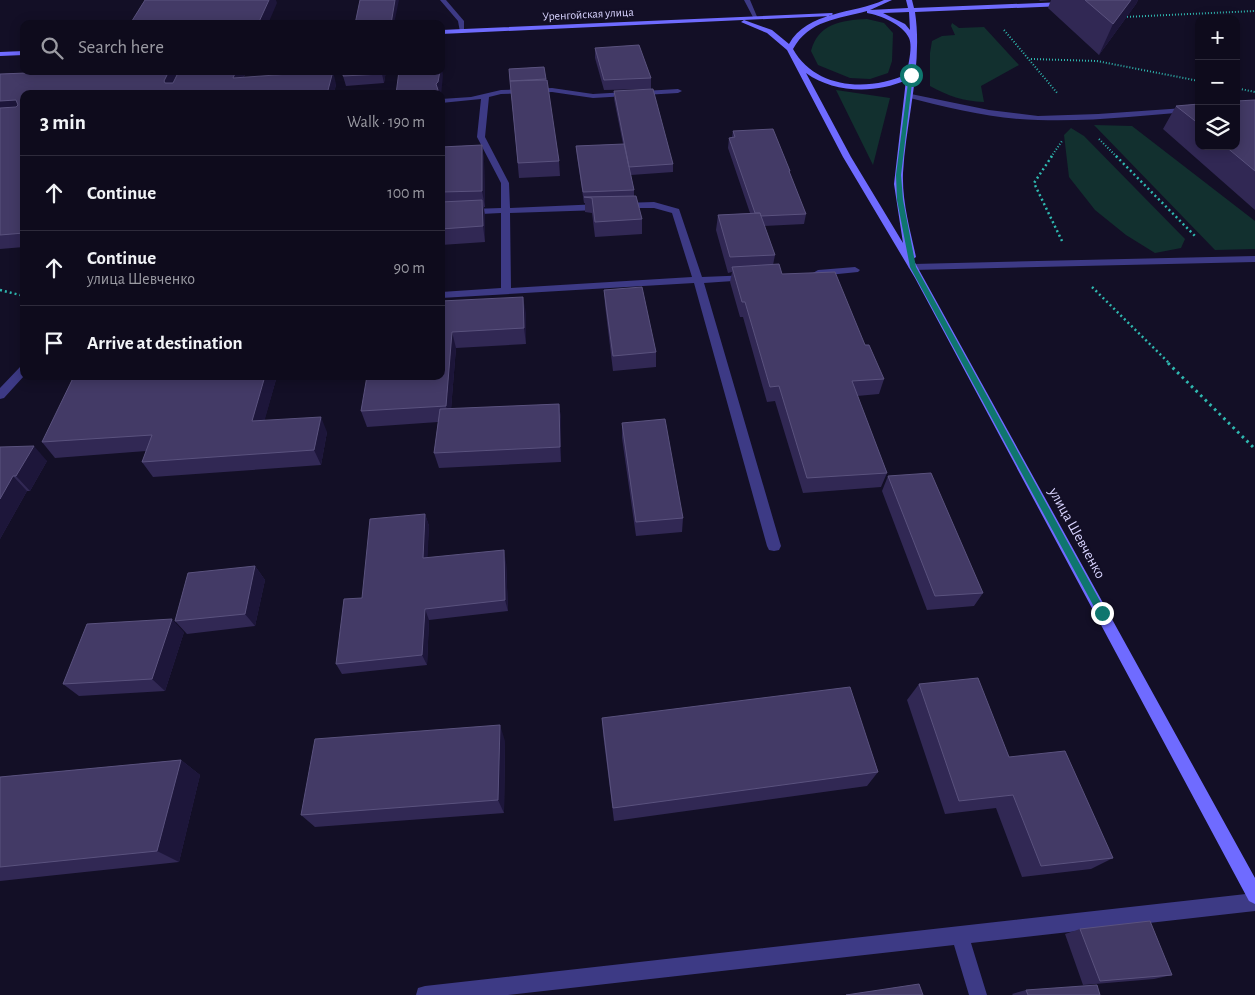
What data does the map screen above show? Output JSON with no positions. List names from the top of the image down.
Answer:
{
  "streets": {
    "street": ["Уренгойская улица", "улица Шевченко"]
  },
  "crossings": [
    ["Уренгойская улица", "улица Шевченко"]
  ],
  "page": {
    "map_buttons": ["+", "−"],
    "search": "Search here",
    "heading": ["3 min", "Walk · 190 m"],
    "list": [
      ["Continue", "100 m"],
      ["Continue", "улица Шевченко", "90 m"],
      "Arrive at destination"
    ]
  }
}
